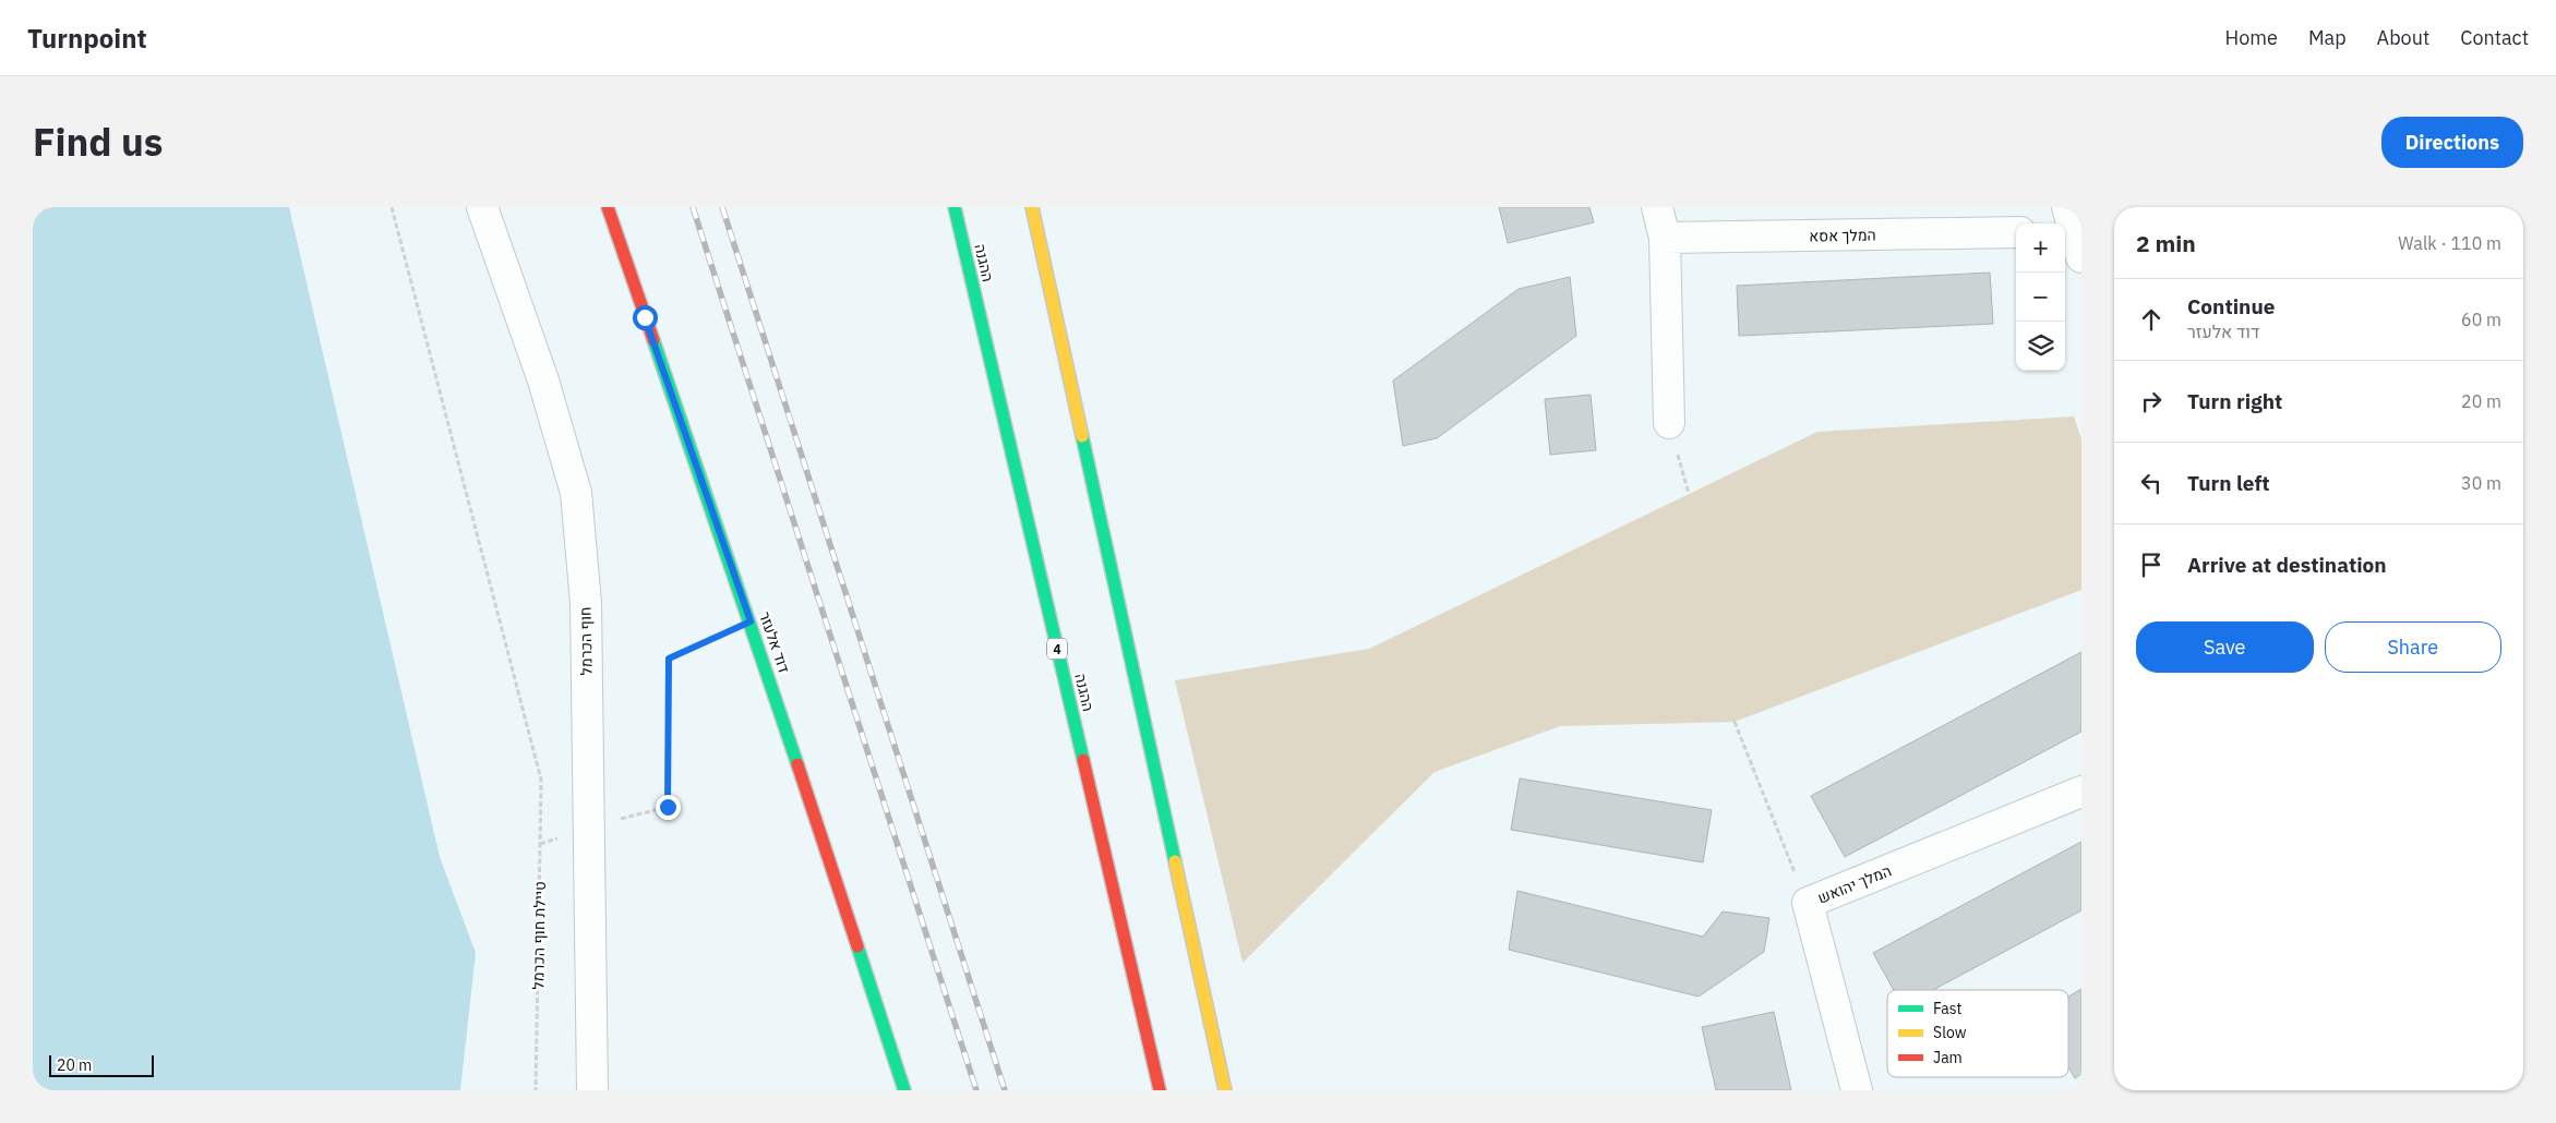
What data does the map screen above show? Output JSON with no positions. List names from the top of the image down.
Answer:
{
  "streets": {
    "main road": ["ההגנה", "דוד אלעזר", "4"],
    "street": ["המלך אסא", "חוף הכרמל", "המלך יהואש"],
    "path": ["טיילת חוף הכרמל"]
  },
  "legend": ["Fast", "Slow", "Jam"],
  "scale_bar": "20 m",
  "page": {
    "header": "Turnpoint",
    "nav": [
      "Home",
      "Map",
      "About",
      "Contact"
    ],
    "title": "Find us",
    "buttons": [
      "Directions",
      ["Save", "Share"]
    ],
    "heading": ["2 min", "Walk · 110 m"],
    "map_buttons": ["+", "−"],
    "list": [
      ["Continue", "דוד אלעזר", "60 m"],
      ["Turn right", "20 m"],
      ["Turn left", "30 m"],
      "Arrive at destination"
    ],
    "scale": "20 m"
  }
}
